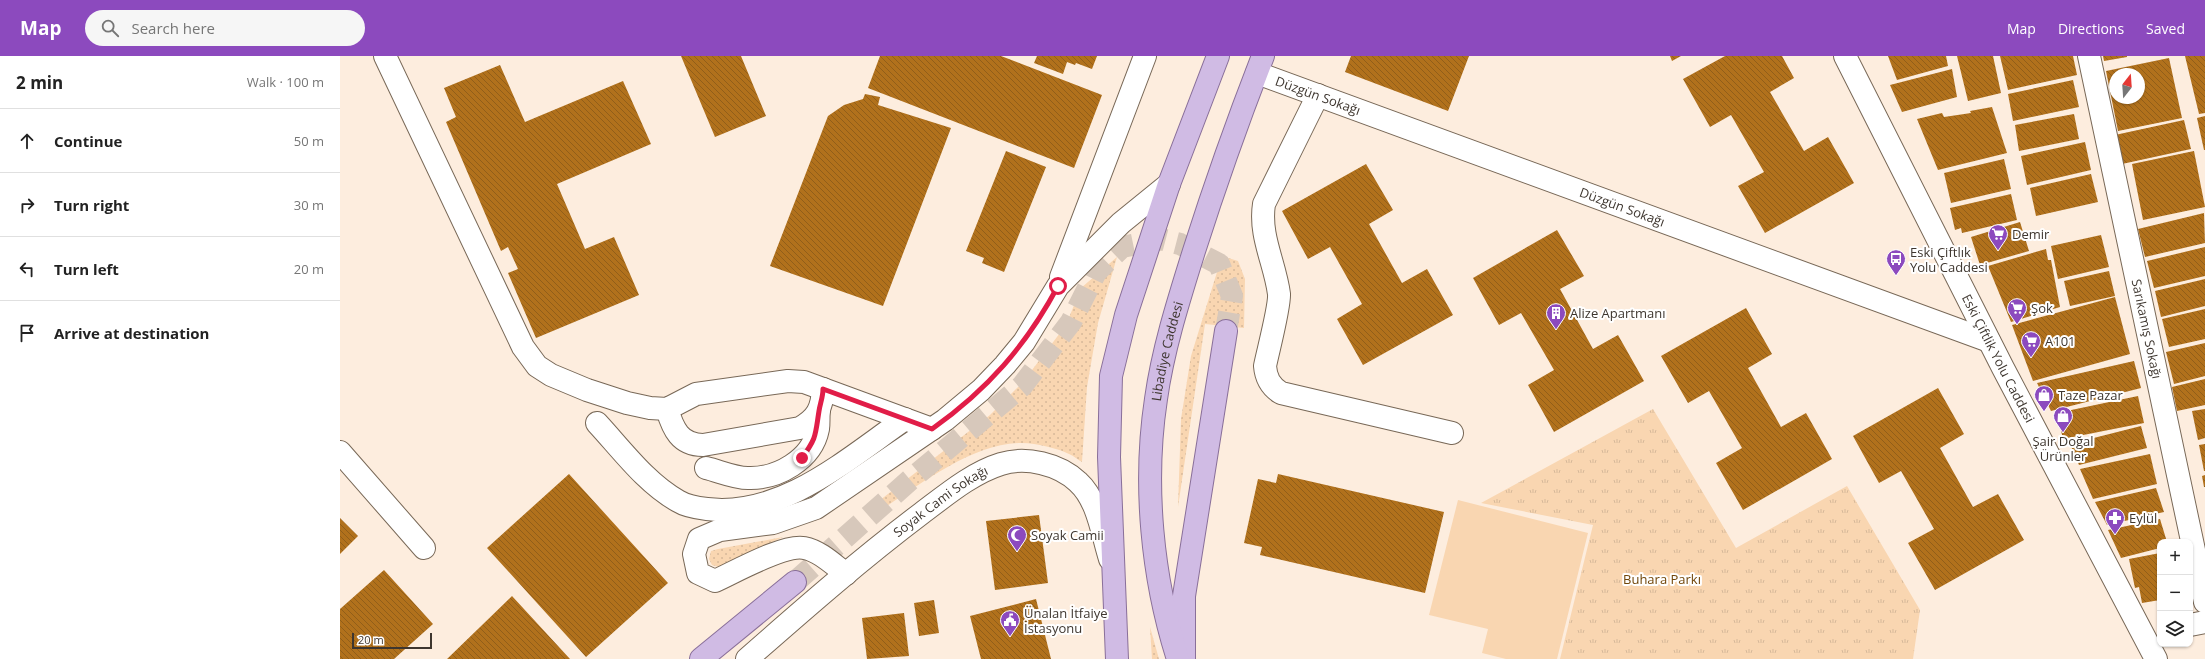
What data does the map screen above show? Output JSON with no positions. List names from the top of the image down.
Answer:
{
  "streets": {
    "main road": ["Libadiye Caddesi"],
    "street": [
      "Düzgün Sokağı",
      "Sarıkamış Sokağı",
      "Eski Çiftlik Yolu Caddesi",
      "Soyak Cami Sokağı"
    ]
  },
  "crossings": [
    ["Düzgün Sokağı", "Libadiye Caddesi"],
    ["Düzgün Sokağı", "Eski Çiftlik Yolu Caddesi"]
  ],
  "parks": ["Buhara Parkı"],
  "places": {
    "supermarket": ["Demir", "Şok", "A101"],
    "bus stop": ["Eski Çiftlık Yolu Caddesi"],
    "building": ["Alize Apartmanı"],
    "shop": ["Taze Pazar", "Şair Doğal Ürünler"],
    "pharmacy": ["Eylül"],
    "mosque": ["Soyak Camii"],
    "public building": ["Ünalan İtfaiye İstasyonu"]
  },
  "scale_bar": "20 m",
  "north": "top",
  "page": {
    "header": "Map",
    "search": "Search here",
    "nav": ["Map", "Directions", "Saved"],
    "heading": ["2 min", "Walk · 100 m"],
    "list": [
      ["Continue", "50 m"],
      ["Turn right", "30 m"],
      ["Turn left", "20 m"],
      "Arrive at destination"
    ],
    "map_buttons": ["+", "−"],
    "scale": "20 m"
  }
}
